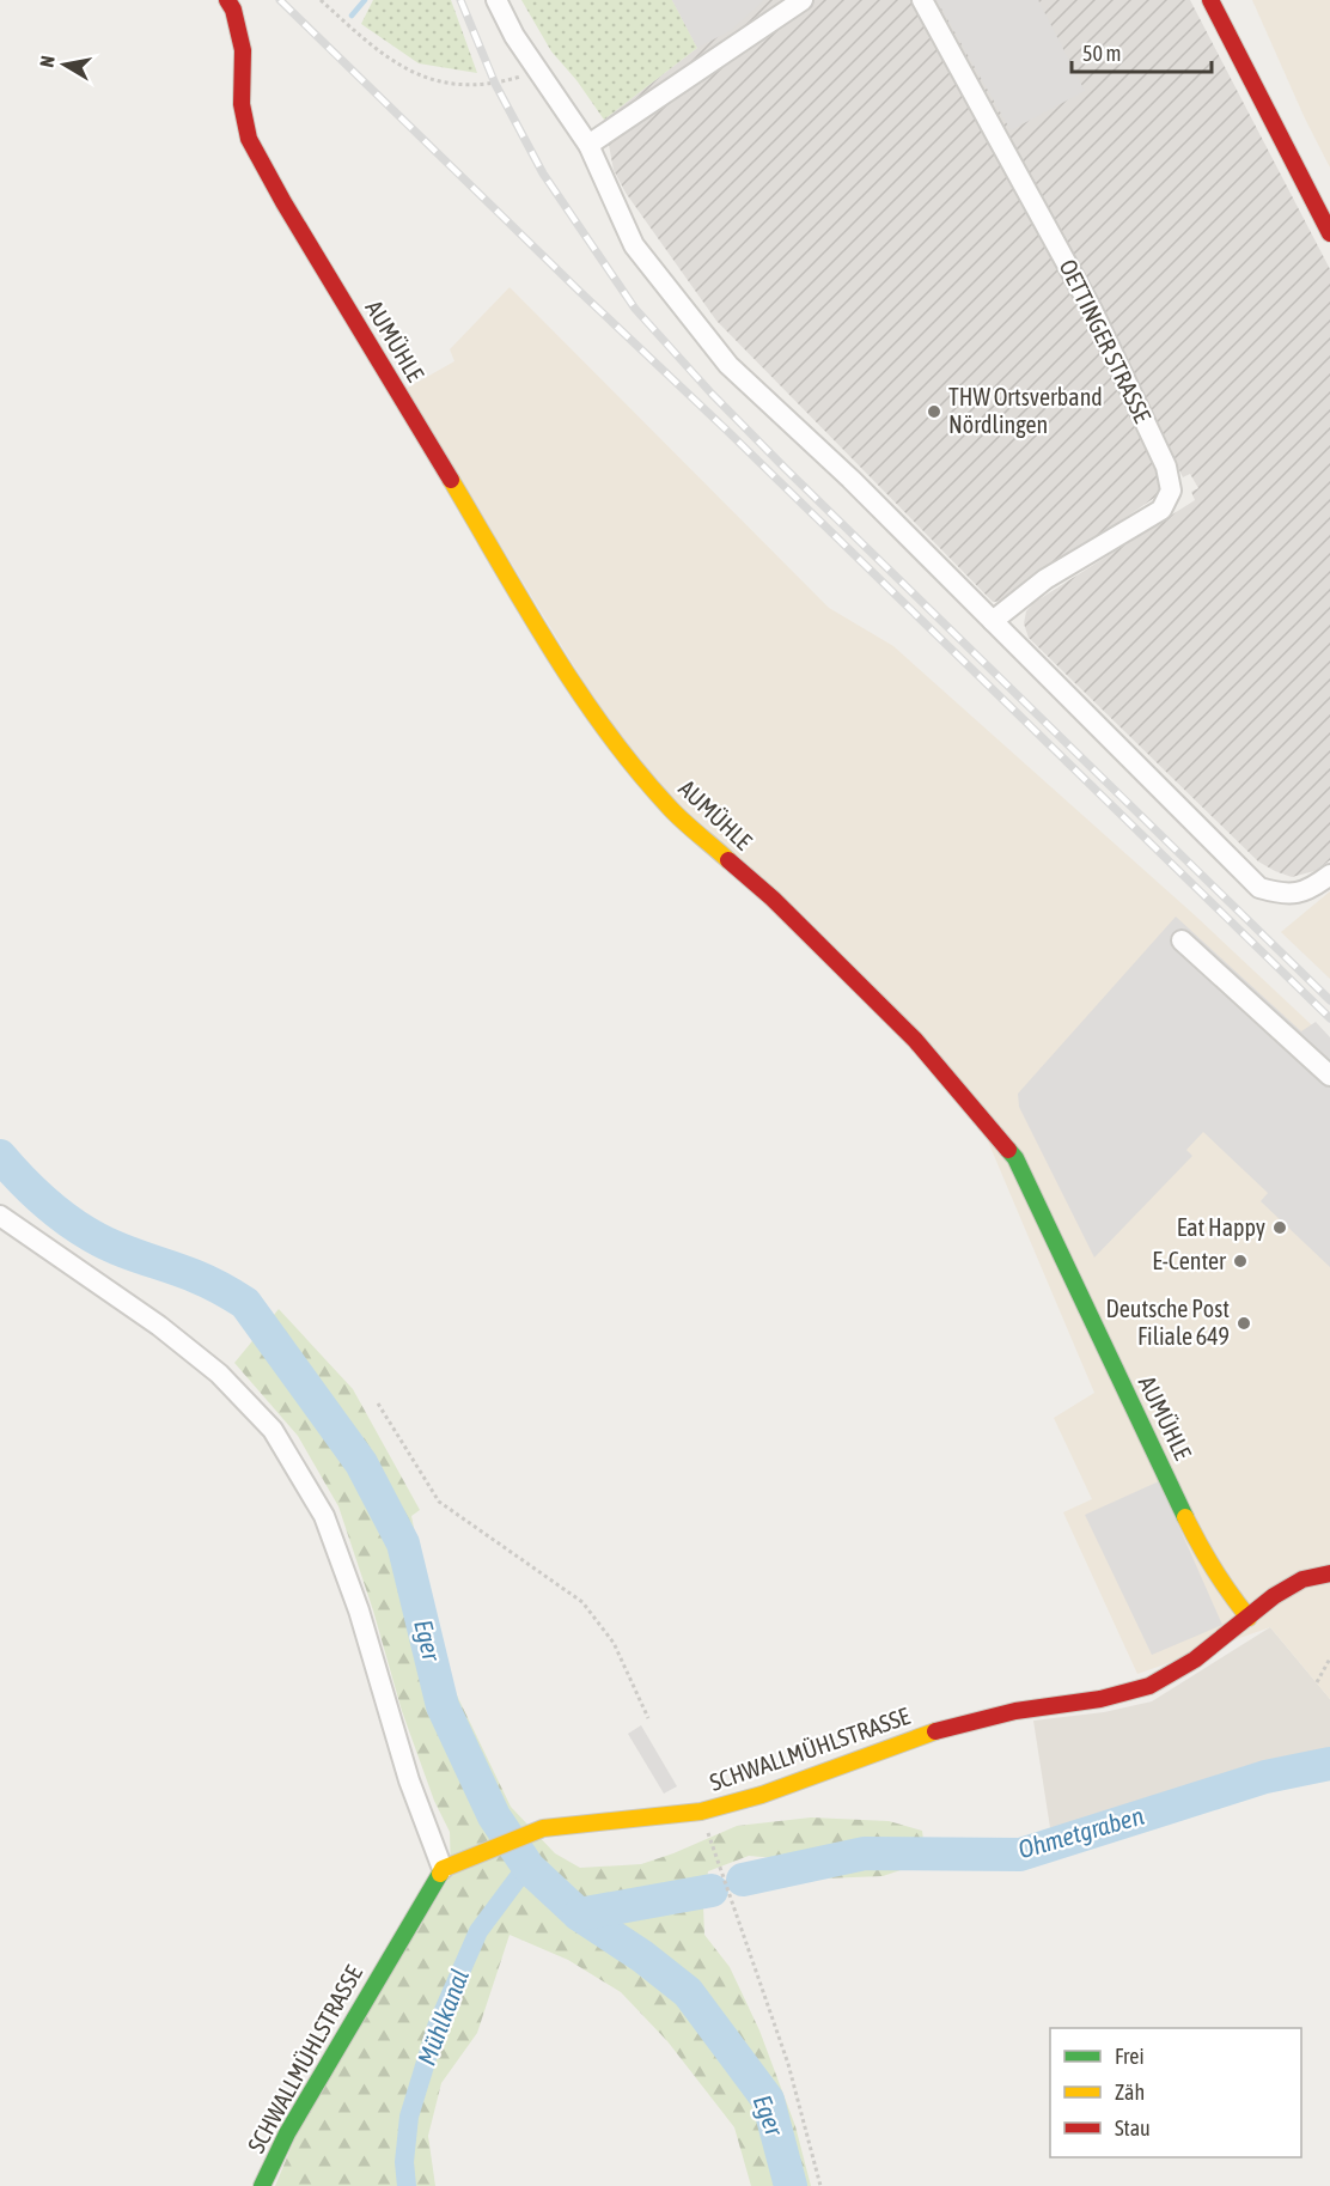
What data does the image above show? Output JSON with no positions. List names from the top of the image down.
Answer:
{
  "streets": {
    "street": ["AUMÜHLE", "OETTINGER STRASSE", "SCHWALLMÜHLSTRASSE"]
  },
  "crossings": [
    ["AUMÜHLE", "SCHWALLMÜHLSTRASSE"]
  ],
  "water": ["Eger", "Ohmetgraben", "Mühlkanal"],
  "places": [
    "THW Ortsverband Nördlingen",
    "Eat Happy",
    "E-Center",
    "Deutsche Post Filiale 649"
  ],
  "legend": ["Frei", "Zäh", "Stau"],
  "scale_bar": "50 m",
  "north": "left"
}
